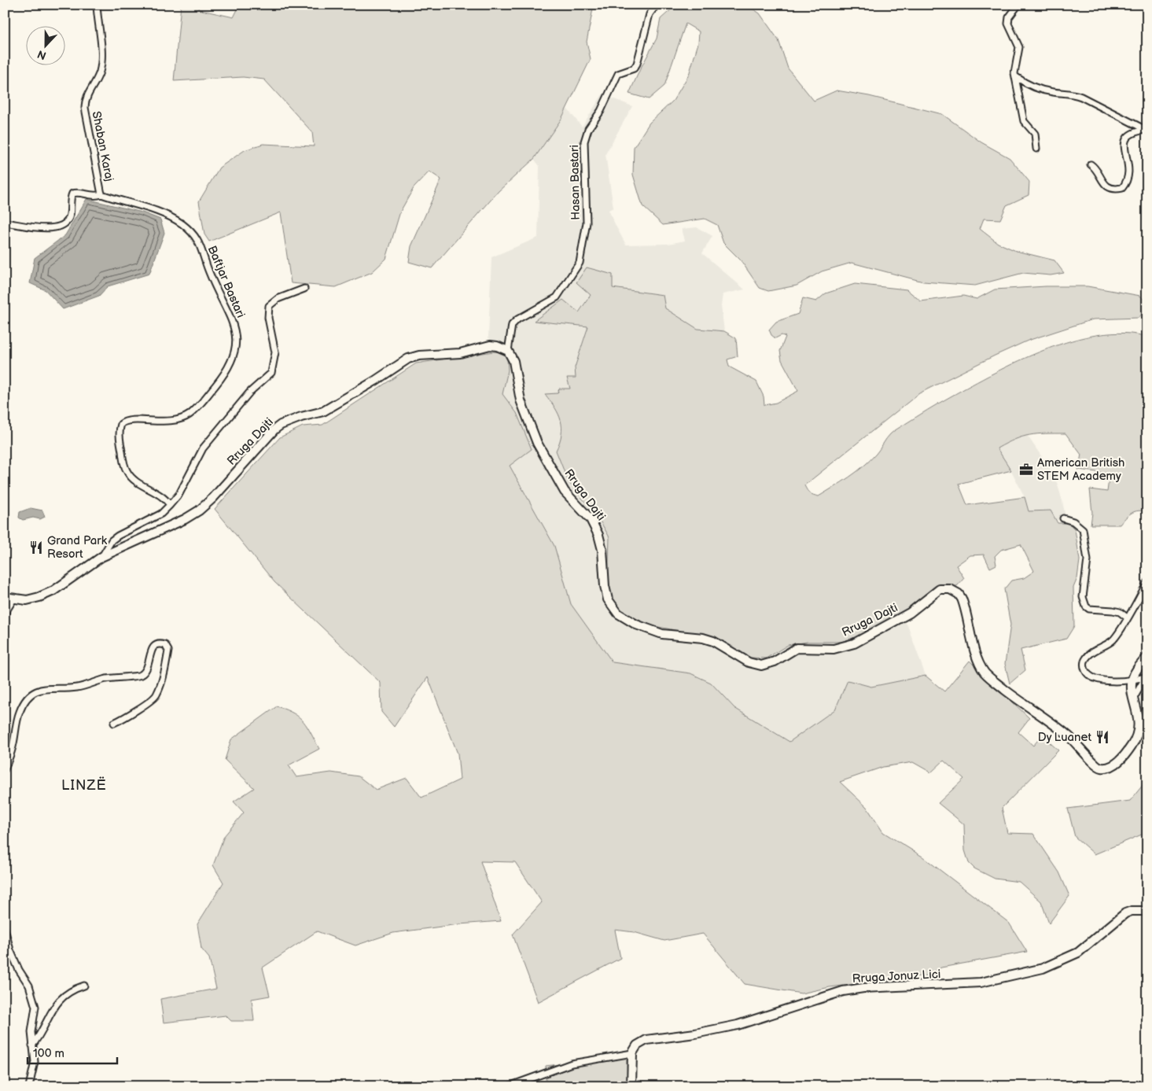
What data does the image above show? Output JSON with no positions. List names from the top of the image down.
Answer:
{
  "streets": {
    "main road": ["Rruga Dajti", "Rruga Jonuz Lici"],
    "street": ["Shaban Karaj", "Hasan Bastari", "Baftjar Bastari"]
  },
  "crossings": [
    ["Shaban Karaj", "Baftjar Bastari"],
    ["Hasan Bastari", "Rruga Dajti"]
  ],
  "districts": ["LINZË"],
  "places": {
    "office": ["American British STEM Academy"],
    "restaurant": ["Grand Park Resort", "Dy Luanet"]
  },
  "scale_bar": "100 m",
  "north": "bottom"
}
